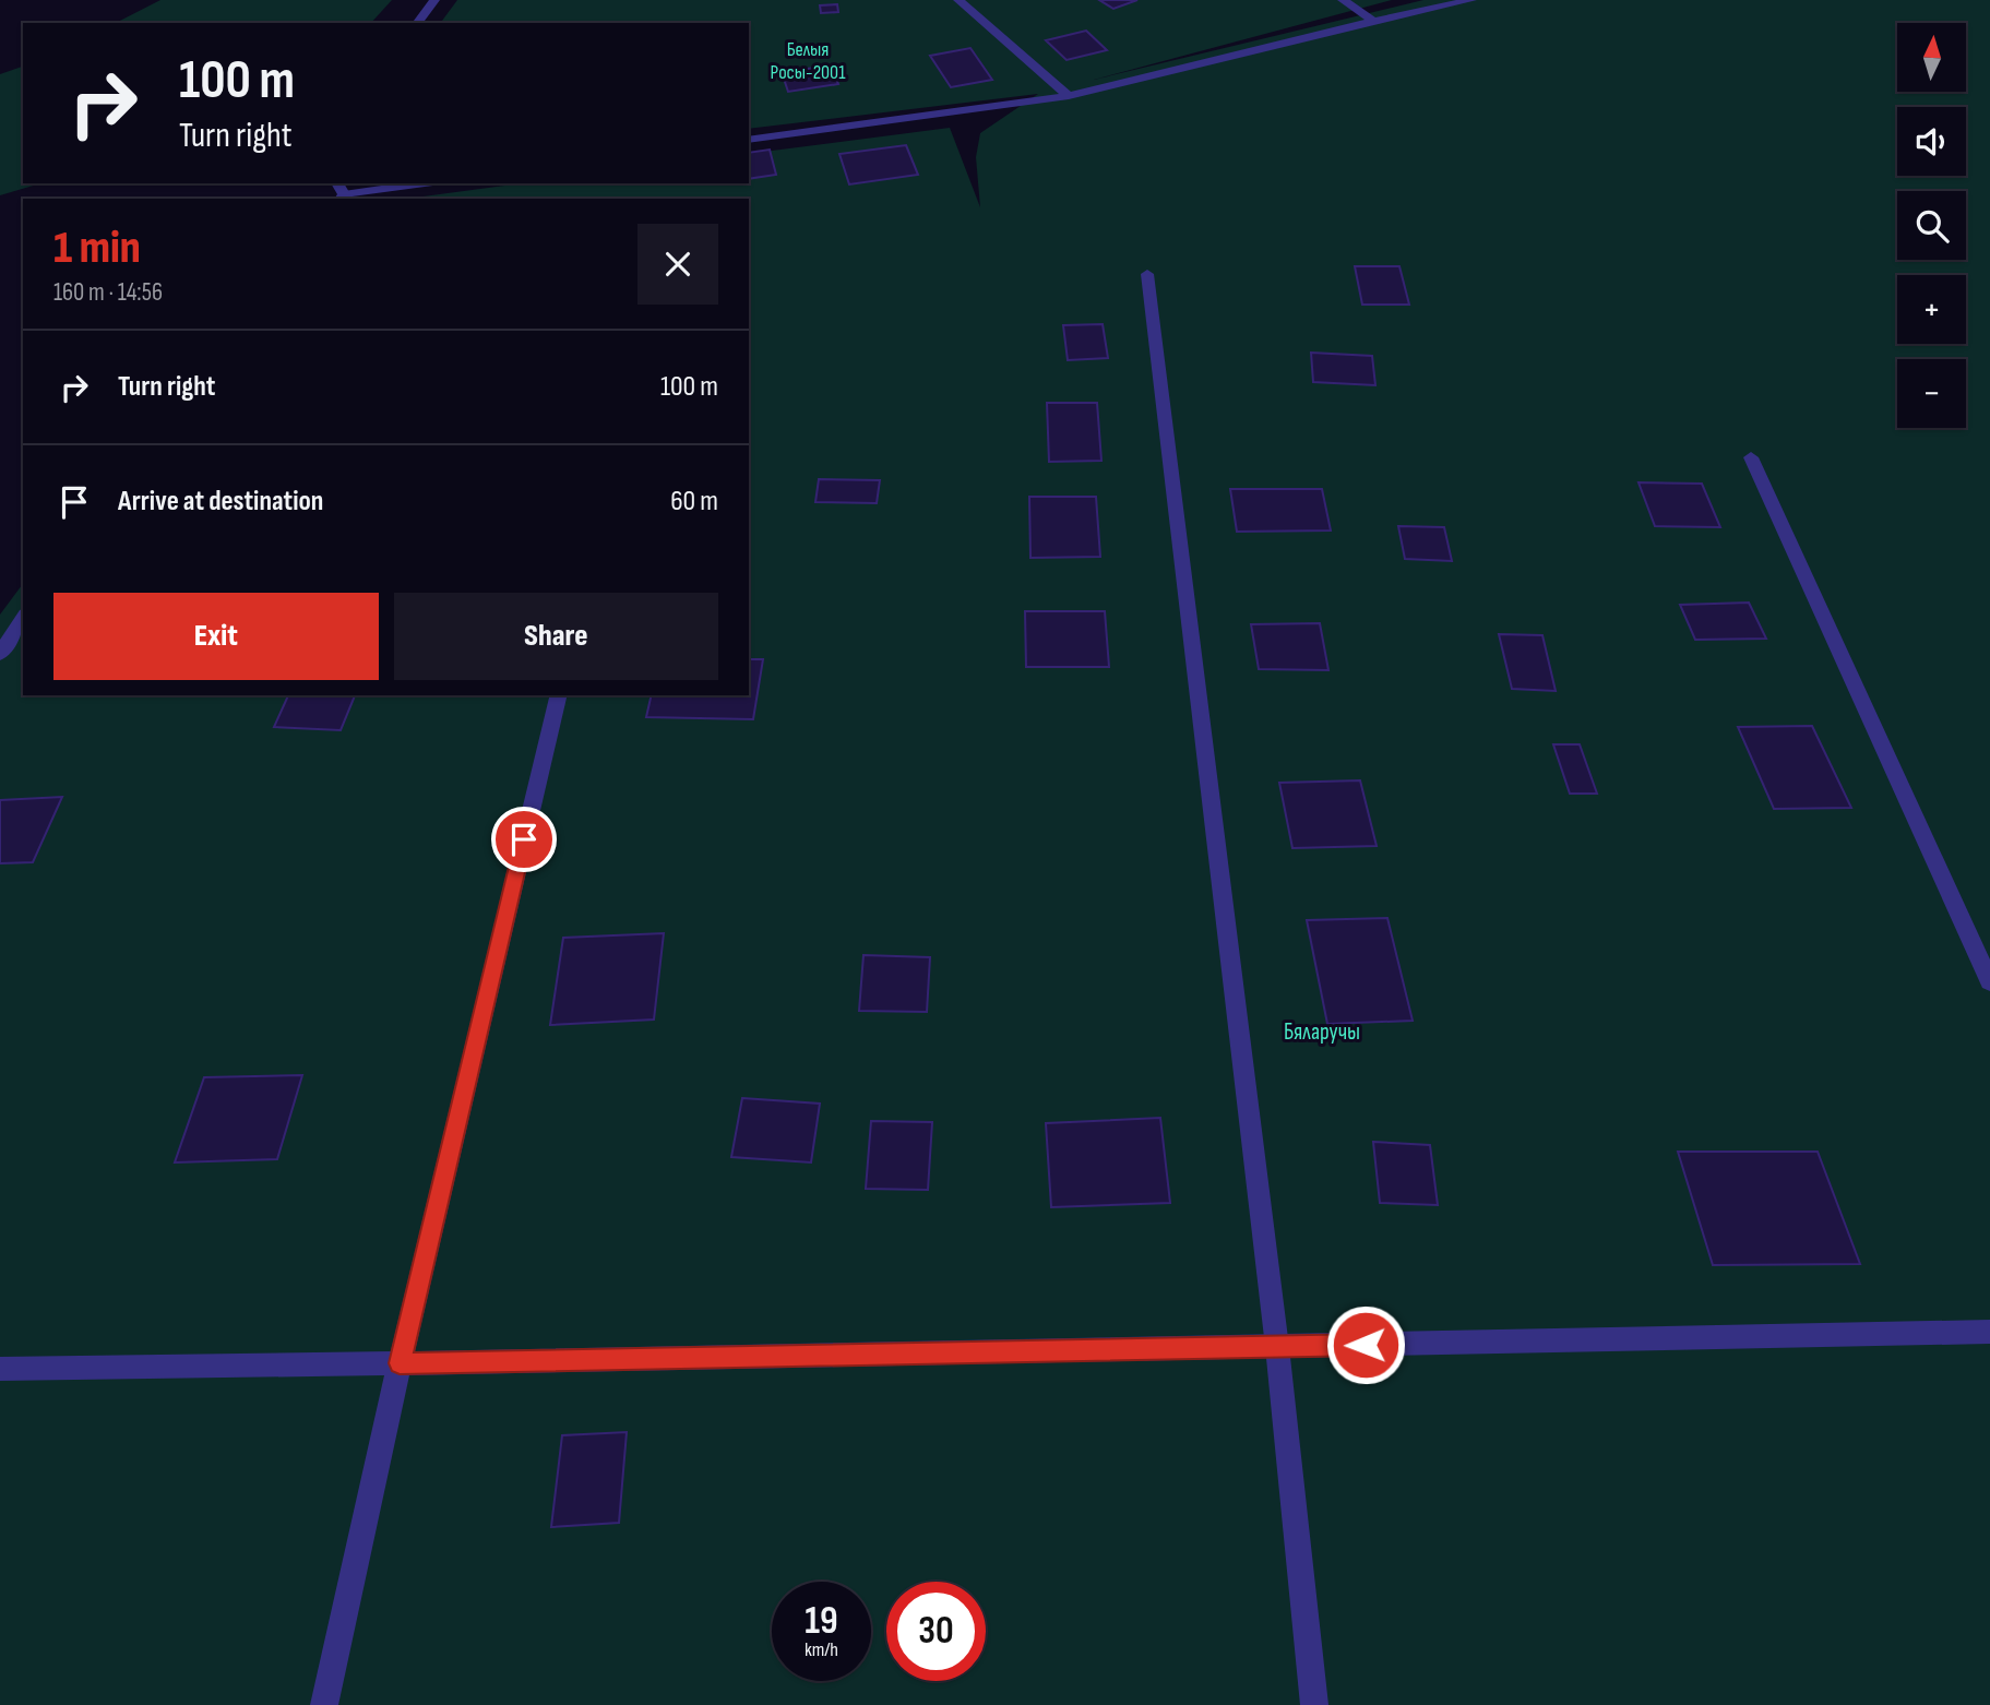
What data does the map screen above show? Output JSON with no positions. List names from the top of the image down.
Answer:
{
  "parks": ["Белыя Росы-2001", "Бяларучы"],
  "north": "top",
  "page": {
    "map_buttons": ["+", "−"],
    "turn": ["100 m", "Turn right"],
    "heading": ["1 min", "160 m · 14:56"],
    "list": [
      {
        "name": "Turn right",
        "value": "100 m"
      },
      {
        "name": "Arrive at destination",
        "value": "60 m"
      }
    ],
    "buttons": ["Exit", "Share"],
    "speed": "19 km/h",
    "limit": "30"
  }
}
